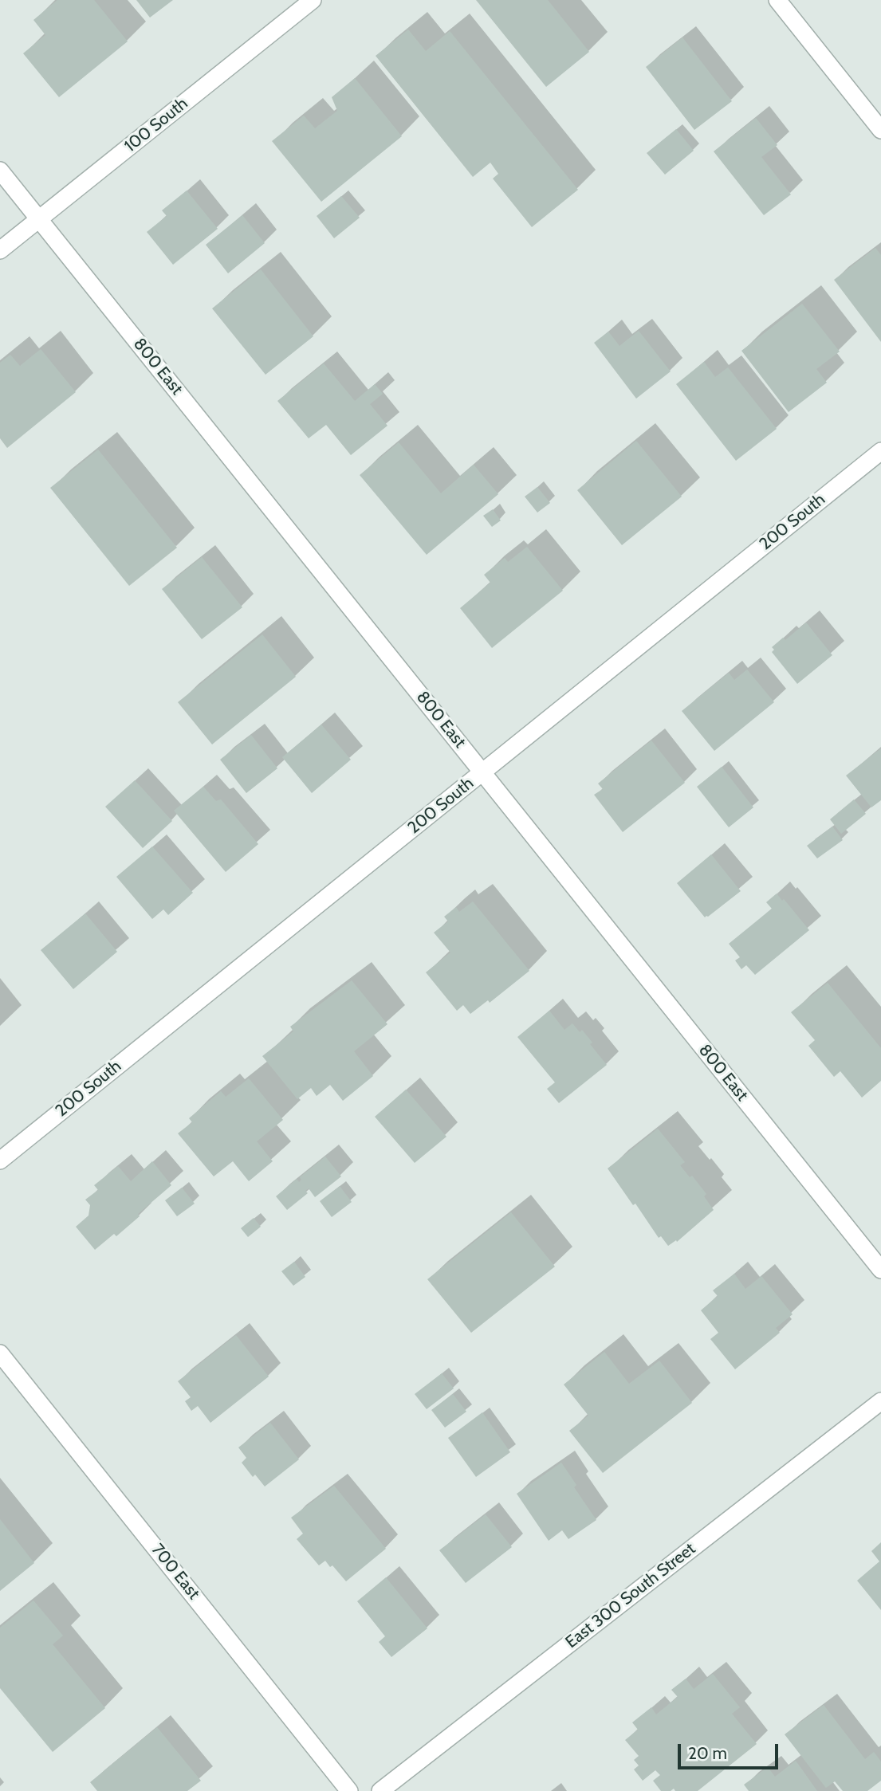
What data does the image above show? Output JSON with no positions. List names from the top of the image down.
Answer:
{
  "streets": {
    "street": [
      "100 South",
      "800 East",
      "200 South",
      "700 East",
      "East 300 South Street"
    ]
  },
  "crossings": [
    ["100 South", "800 East"],
    ["800 East", "200 South"]
  ],
  "scale_bar": "20 m"
}
